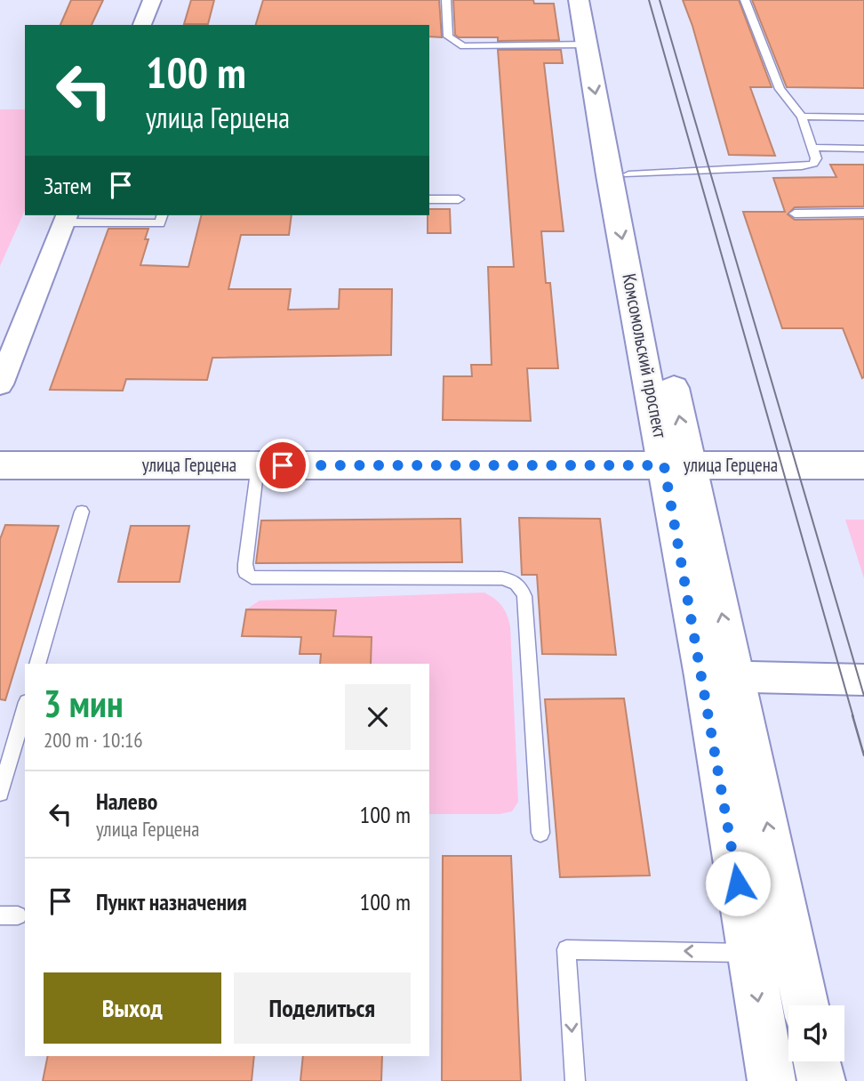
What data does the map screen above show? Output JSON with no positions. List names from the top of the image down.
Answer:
{
  "streets": {
    "main road": ["Комсомольский проспект", "улица Герцена"]
  },
  "crossings": [
    ["Комсомольский проспект", "улица Герцена"]
  ],
  "page": {
    "turn": ["100 m", "улица Герцена"],
    "then": "Затем",
    "heading": ["3 мин", "200 m · 10:16"],
    "list": [
      {
        "name": "Налево",
        "note": "улица Герцена",
        "value": "100 m"
      },
      {
        "name": "Пункт назначения",
        "value": "100 m"
      }
    ],
    "buttons": ["Выход", "Поделиться"]
  }
}
